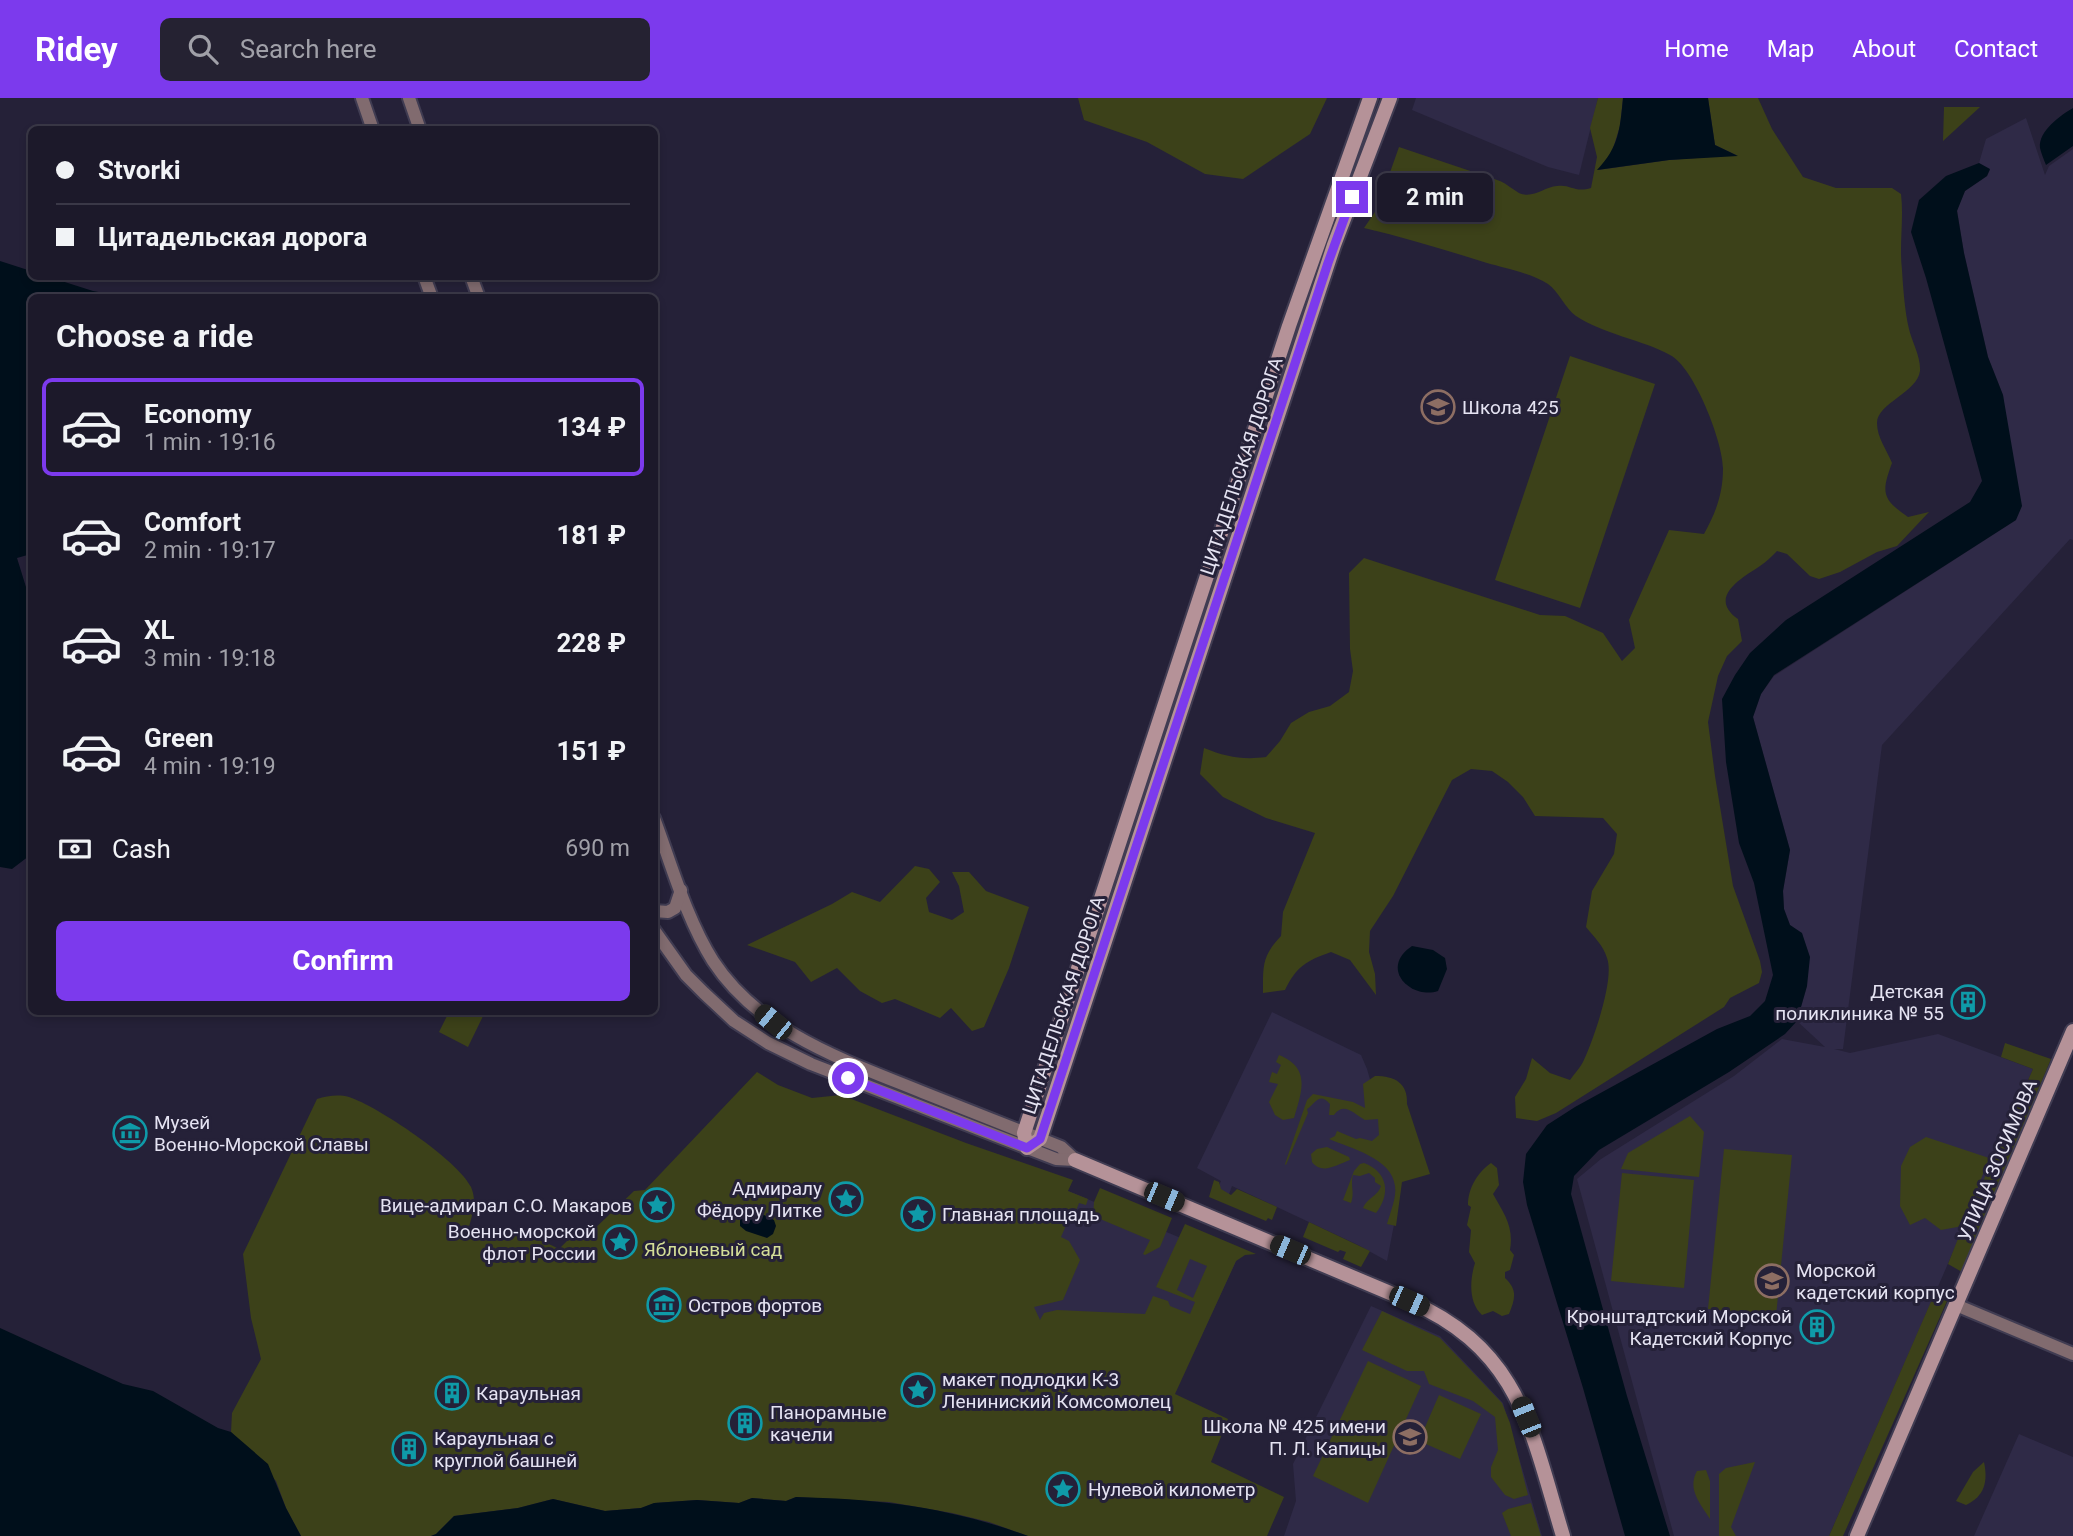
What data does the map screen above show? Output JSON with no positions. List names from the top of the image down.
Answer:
{
  "streets": {
    "street": ["ЦИТАДЕЛЬСКАЯ ДОРОГА", "УЛИЦА ЗОСИМОВА"]
  },
  "parks": ["Яблоневый сад"],
  "places": {
    "school or university": ["Школа 425", "Морской кадетский корпус", "Школа № 425 имени П. Л. Капицы"],
    "building": [
      "Детская поликлиника № 55",
      "Кронштадтский Морской Кадетский Корпус",
      "Караульная",
      "Панорамные качели",
      "Караульная с круглой башней"
    ],
    "museum": ["Музей Военно-Морской Славы", "Остров фортов"],
    "place": [
      "Адмиралу Фёдору Литке",
      "Вице-адмирал С.О. Макаров",
      "Главная площадь",
      "Военно-морской флот России",
      "макет подлодки К-3 Лениниский Комсомолец",
      "Нулевой километр"
    ]
  },
  "page": {
    "header": "Ridey",
    "search": "Search here",
    "nav": [
      "Home",
      "Map",
      "About",
      "Contact"
    ],
    "banner": ["Stvorki", "Цитадельская дорога"],
    "bubble": "2 min",
    "heading": "Choose a ride",
    "list": [
      {
        "name": "Economy",
        "note": "1 min · 19:16",
        "value": "134 ₽"
      },
      {
        "name": "Comfort",
        "note": "2 min · 19:17",
        "value": "181 ₽"
      },
      {
        "name": "XL",
        "note": "3 min · 19:18",
        "value": "228 ₽"
      },
      {
        "name": "Green",
        "note": "4 min · 19:19",
        "value": "151 ₽"
      }
    ],
    "pay": ["Cash", "690 m"],
    "buttons": "Confirm"
  }
}
